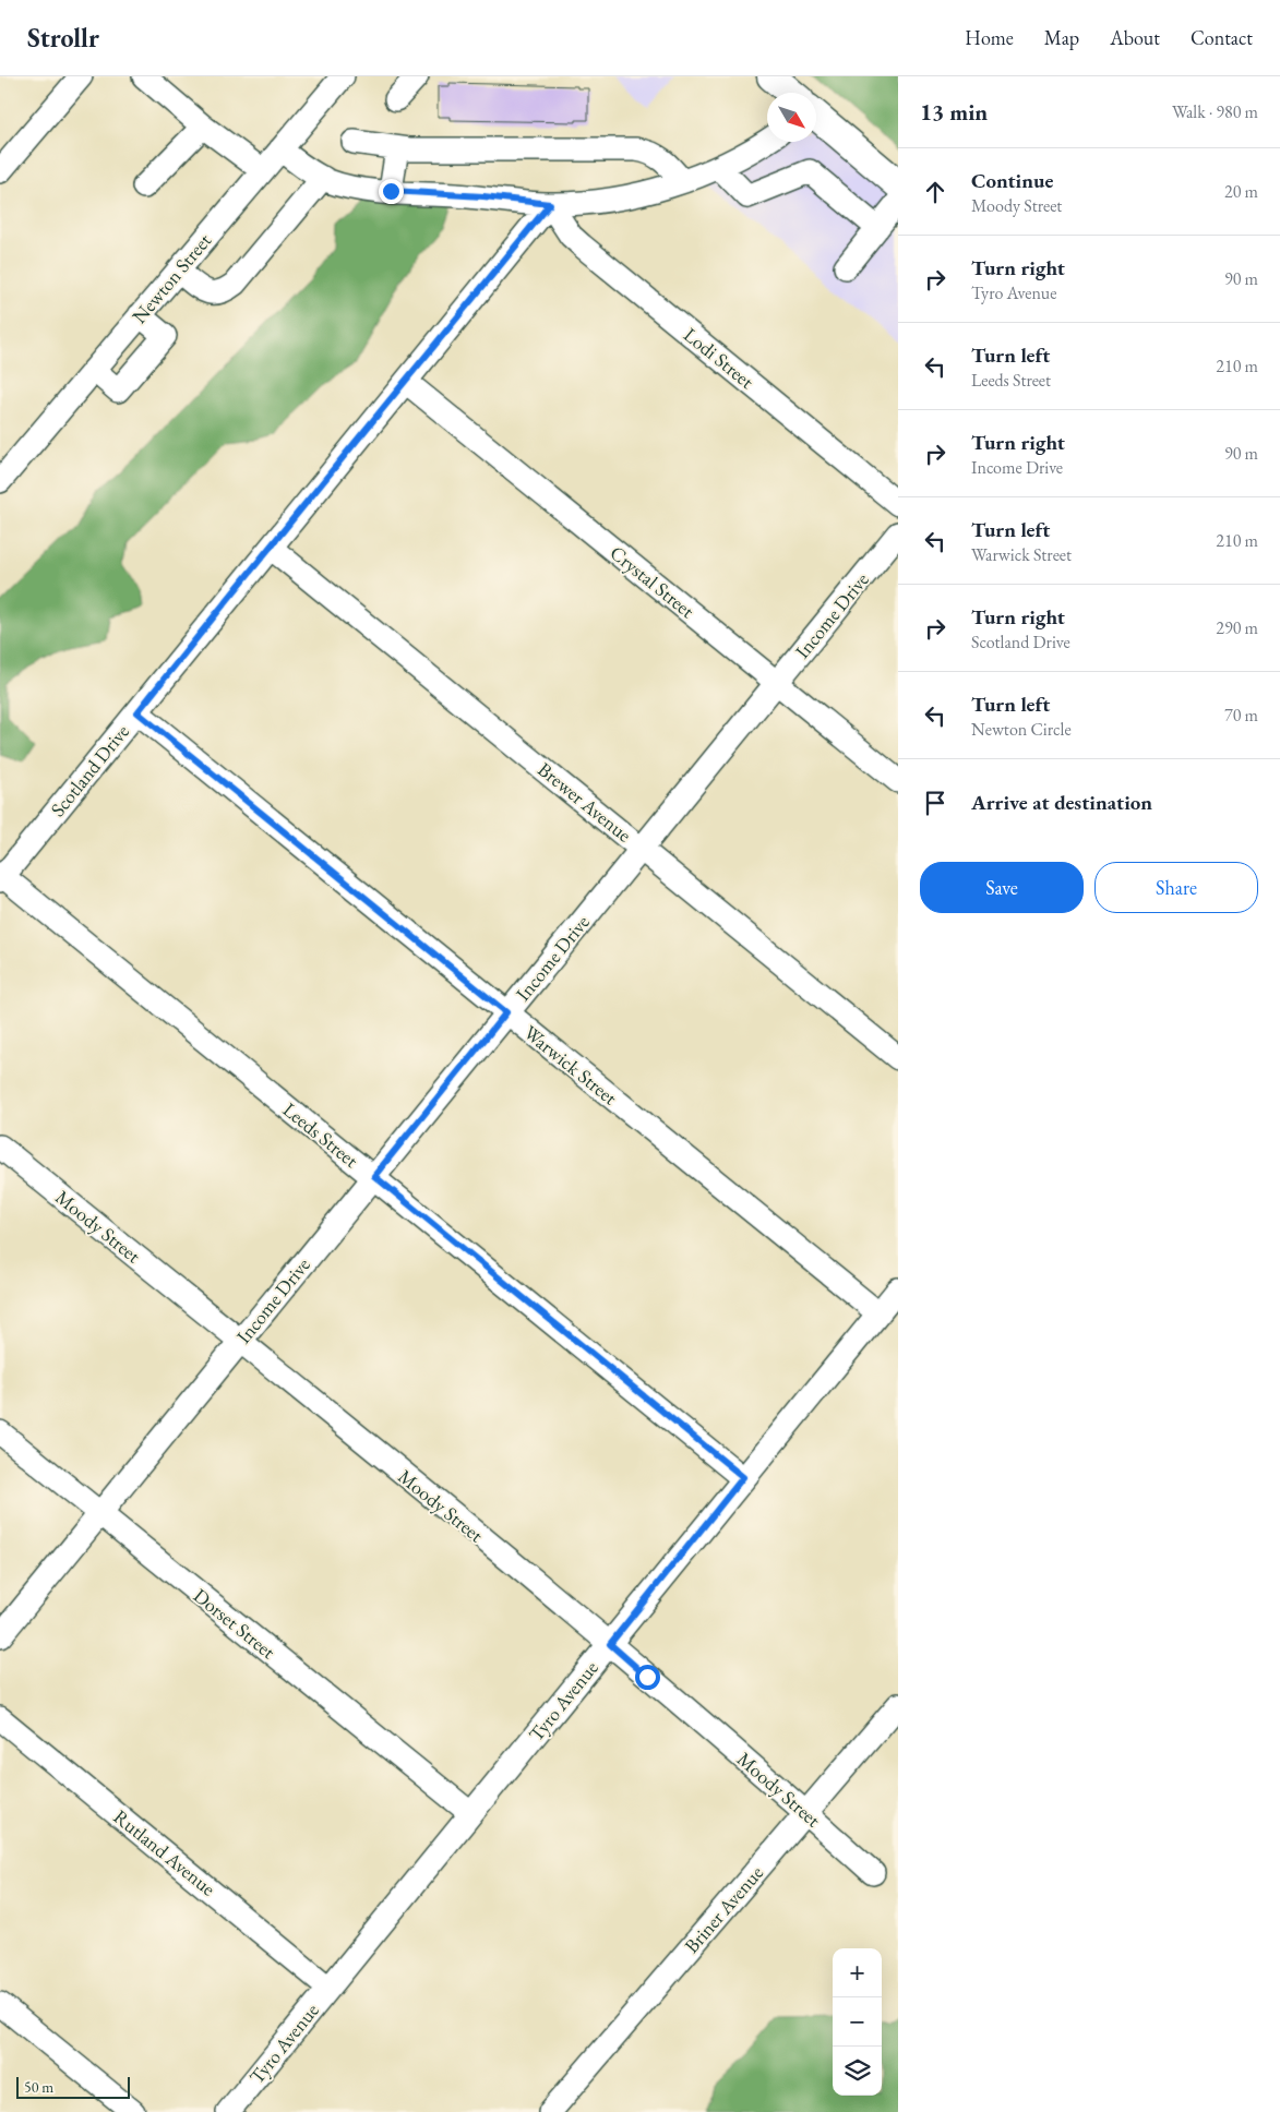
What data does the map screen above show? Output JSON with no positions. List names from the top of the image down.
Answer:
{
  "streets": {
    "street": [
      "Newton Street",
      "Lodi Street",
      "Crystal Street",
      "Income Drive",
      "Scotland Drive",
      "Brewer Avenue",
      "Warwick Street",
      "Leeds Street",
      "Moody Street",
      "Dorset Street",
      "Tyro Avenue",
      "Rutland Avenue",
      "Briner Avenue"
    ]
  },
  "crossings": [
    ["Lodi Street", "Scotland Drive"],
    ["Crystal Street", "Income Drive"],
    ["Crystal Street", "Scotland Drive"],
    ["Income Drive", "Brewer Avenue"],
    ["Income Drive", "Warwick Street"],
    ["Income Drive", "Leeds Street"],
    ["Income Drive", "Moody Street"],
    ["Income Drive", "Dorset Street"],
    ["Scotland Drive", "Brewer Avenue"],
    ["Scotland Drive", "Warwick Street"],
    ["Scotland Drive", "Leeds Street"],
    ["Warwick Street", "Tyro Avenue"],
    ["Leeds Street", "Tyro Avenue"],
    ["Moody Street", "Tyro Avenue"],
    ["Moody Street", "Briner Avenue"],
    ["Dorset Street", "Tyro Avenue"],
    ["Tyro Avenue", "Rutland Avenue"]
  ],
  "scale_bar": "50 m",
  "north": "bottom right",
  "page": {
    "header": "Strollr",
    "nav": [
      "Home",
      "Map",
      "About",
      "Contact"
    ],
    "heading": ["13 min", "Walk · 980 m"],
    "list": [
      ["Continue", "Moody Street", "20 m"],
      ["Turn right", "Tyro Avenue", "90 m"],
      ["Turn left", "Leeds Street", "210 m"],
      ["Turn right", "Income Drive", "90 m"],
      ["Turn left", "Warwick Street", "210 m"],
      ["Turn right", "Scotland Drive", "290 m"],
      ["Turn left", "Newton Circle", "70 m"],
      "Arrive at destination"
    ],
    "buttons": ["Save", "Share"],
    "map_buttons": ["+", "−"],
    "scale": "50 m"
  }
}
